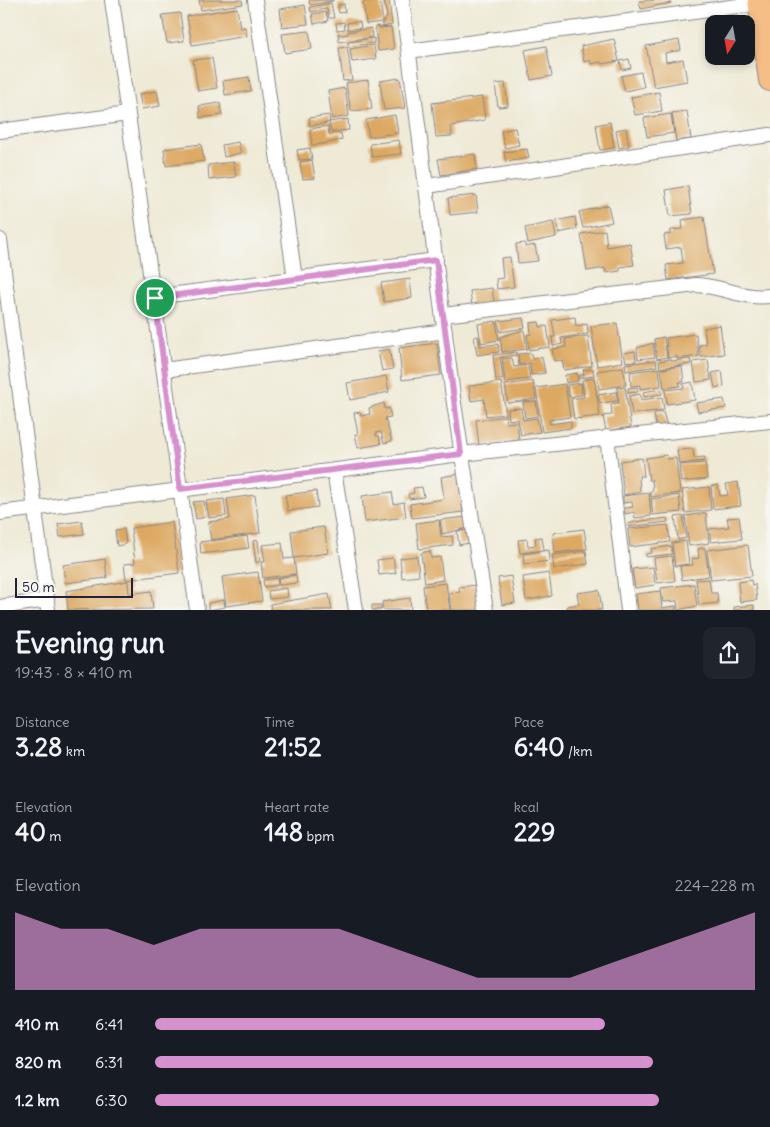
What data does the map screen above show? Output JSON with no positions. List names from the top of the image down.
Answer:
{
  "scale_bar": "50 m",
  "north": "bottom",
  "page": {
    "scale": "50 m",
    "heading": ["Evening run", "19:43 · 8 × 410 m"],
    "stats": [
      ["Distance", "3.28 km"],
      ["Time", "21:52"],
      ["Pace", "6:40 /km"],
      ["Elevation", "40 m"],
      ["Heart rate", "148 bpm"],
      ["kcal", "229"]
    ],
    "chart": ["Elevation", "224–228 m"],
    "list": [
      {
        "name": "410 m",
        "note": "6:41"
      },
      {
        "name": "820 m",
        "note": "6:31"
      },
      {
        "name": "1.2 km",
        "note": "6:30"
      }
    ]
  }
}
